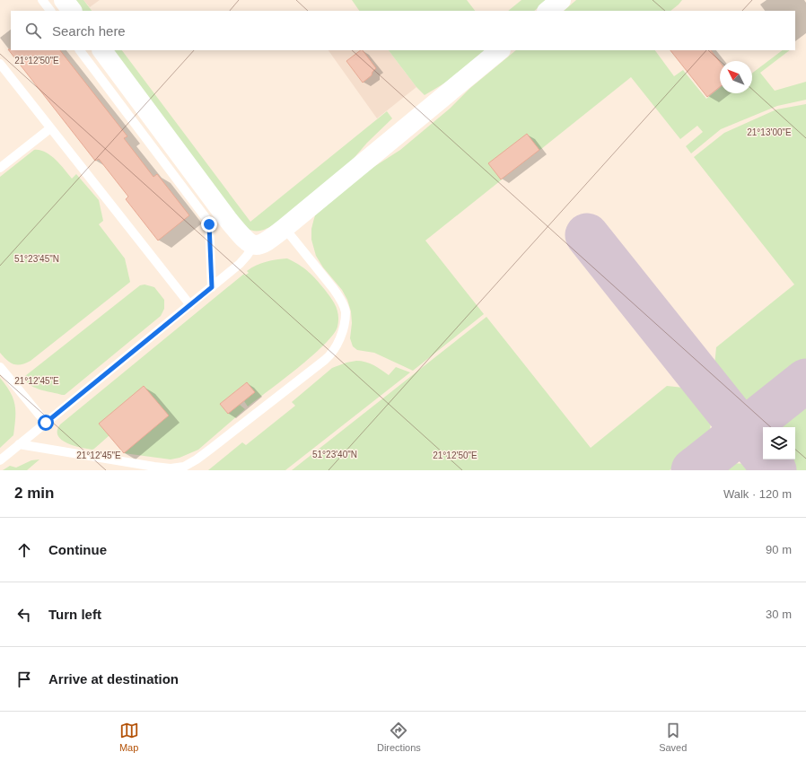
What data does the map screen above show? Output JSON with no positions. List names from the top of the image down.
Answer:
{
  "north": "top left",
  "page": {
    "search": "Search here",
    "heading": ["2 min", "Walk · 120 m"],
    "list": [
      ["Continue", "90 m"],
      ["Turn left", "30 m"],
      "Arrive at destination"
    ],
    "nav": ["Map", "Directions", "Saved"]
  },
  "coordinates": [
    "21°12'50\"E",
    "21°13'00\"E",
    "51°23'45\"N",
    "21°12'45\"E",
    "51°23'40\"N"
  ]
}
